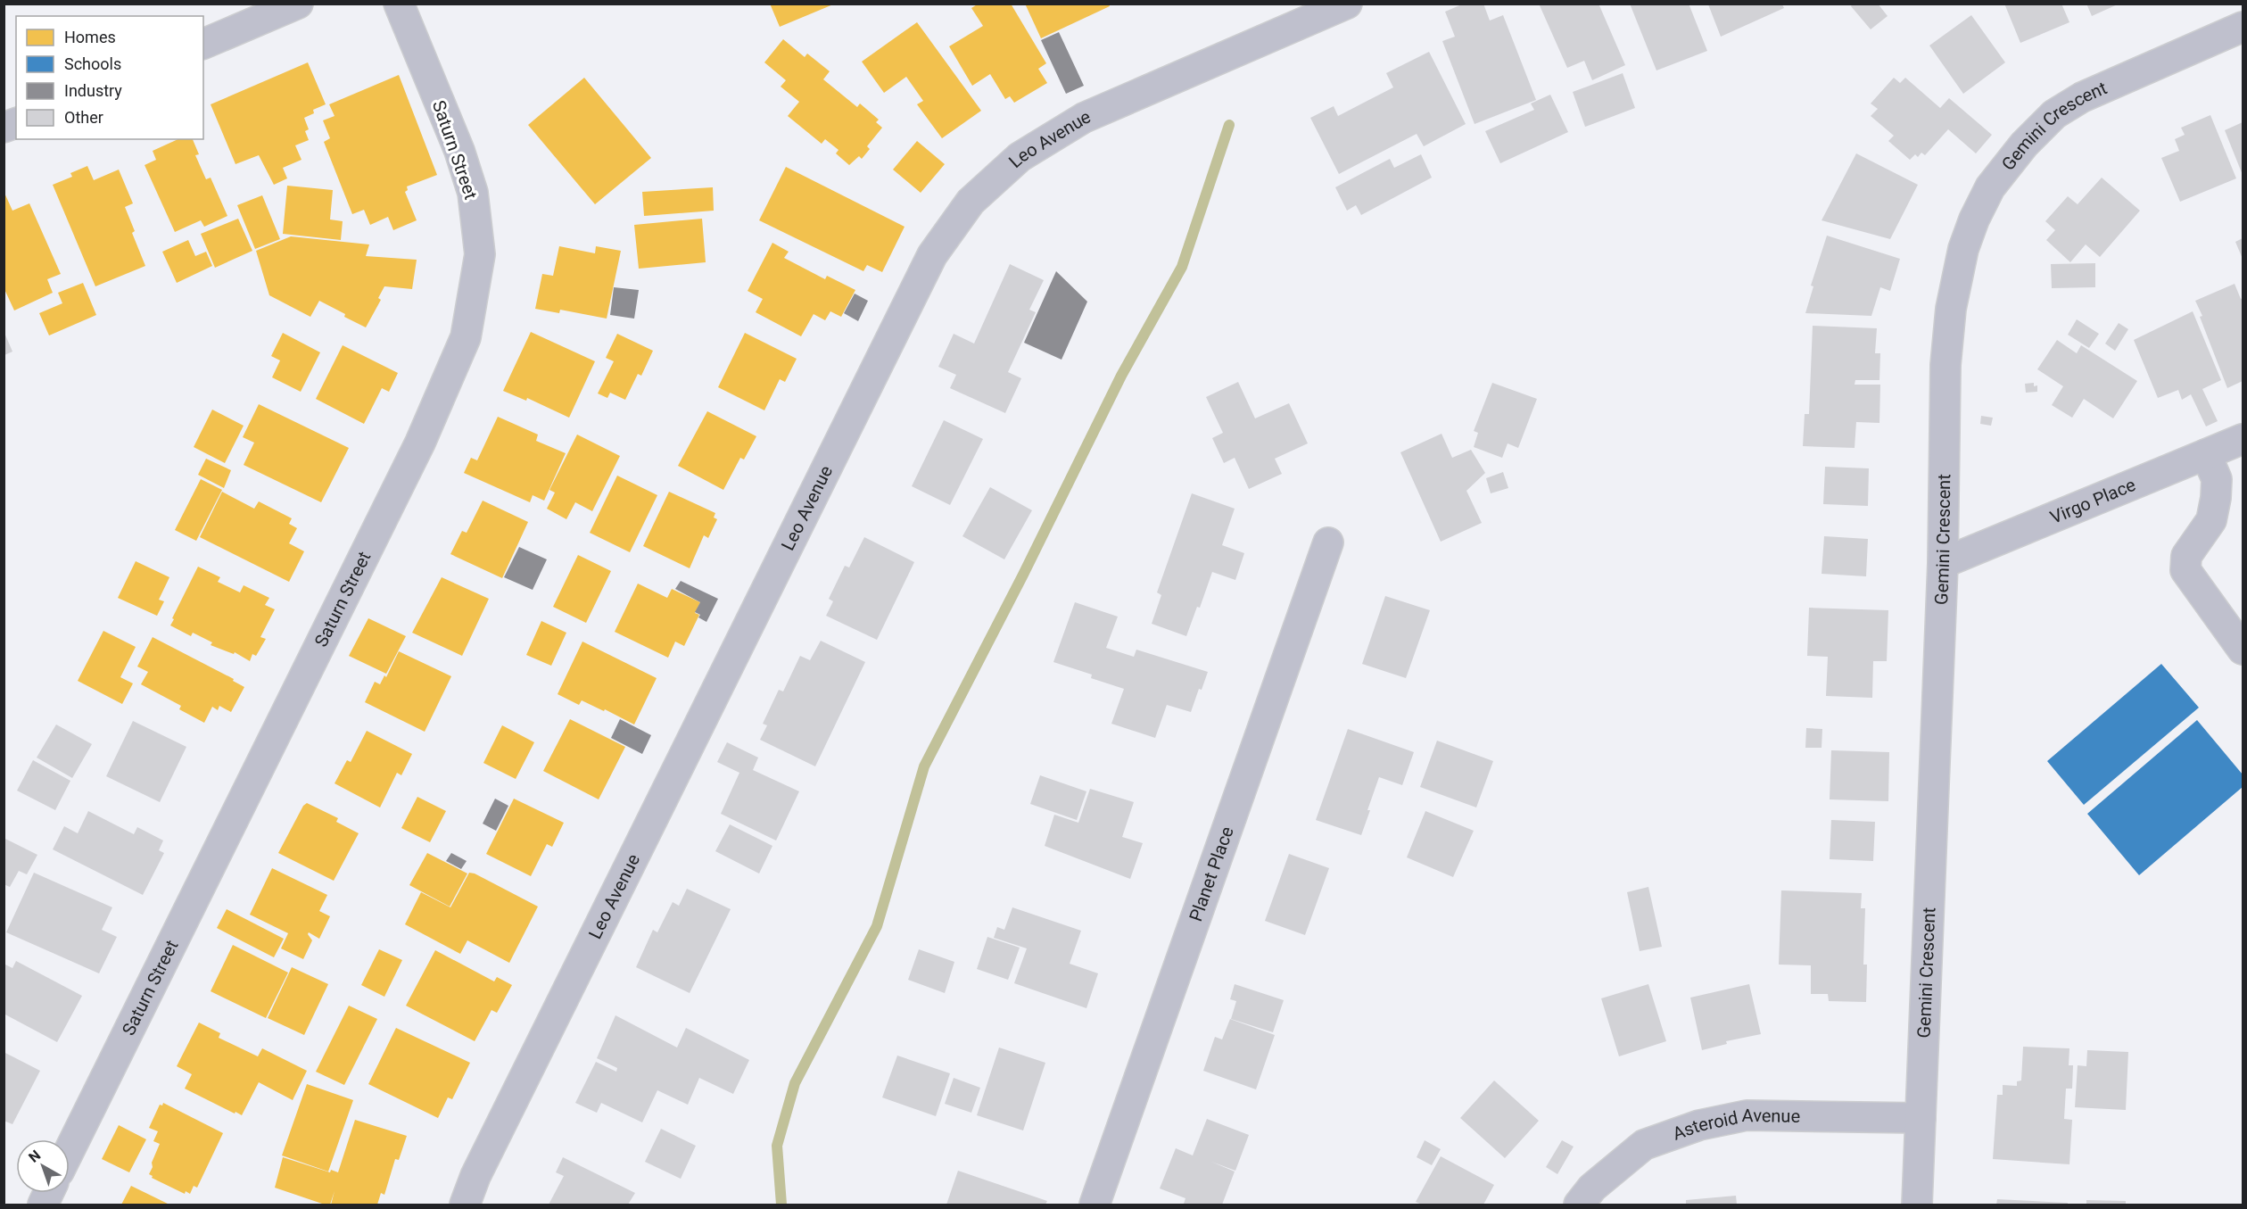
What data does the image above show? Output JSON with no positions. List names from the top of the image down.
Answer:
{
  "streets": {
    "street": [
      "Gemini Crescent",
      "Leo Avenue",
      "Saturn Street",
      "Virgo Place",
      "Planet Place",
      "Asteroid Avenue"
    ]
  },
  "crossings": [
    ["Gemini Crescent", "Virgo Place"],
    ["Gemini Crescent", "Asteroid Avenue"]
  ],
  "legend": [
    "Homes",
    "Schools",
    "Industry",
    "Other"
  ],
  "north": "top left"
}
